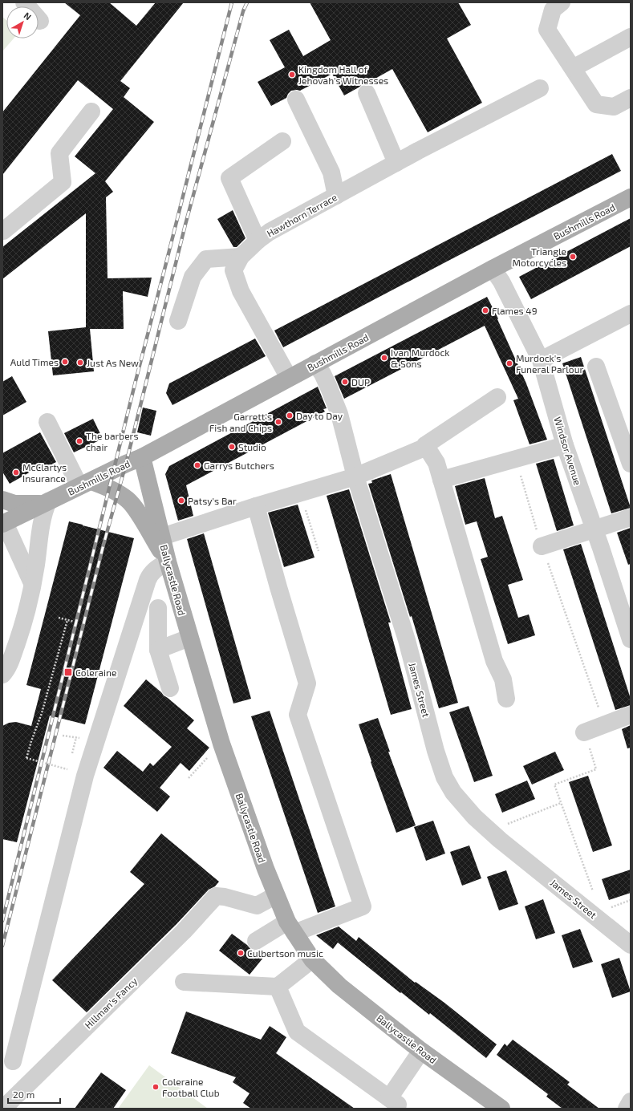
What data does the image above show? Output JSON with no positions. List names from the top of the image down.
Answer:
{
  "streets": {
    "main road": ["Bushmills Road", "Ballycastle Road"],
    "street": [
      "Hawthorn Terrace",
      "Windsor Avenue",
      "James Street",
      "Hillman's Fancy"
    ]
  },
  "crossings": [
    ["Hawthorn Terrace", "Bushmills Road"],
    ["Bushmills Road", "Windsor Avenue"],
    ["Bushmills Road", "Ballycastle Road"],
    ["Bushmills Road", "James Street"],
    ["Ballycastle Road", "Hillman's Fancy"]
  ],
  "places": {
    "other": [
      "Kingdom Hall of Jehovah's Witnesses",
      "Triangle Motorcycles",
      "Flames 49",
      "Ivan Murdock & Sons",
      "Auld Times",
      "Just As New",
      "Murdock's Funeral Parlour",
      "DUP",
      "Day to Day",
      "Garrett's Fish and Chips",
      "The barbers chair",
      "Studio",
      "Garrys Butchers",
      "McClartys Insurance",
      "Patsy's Bar",
      "Culbertson music",
      "Coleraine Football Club"
    ],
    "transit": ["Coleraine"]
  },
  "scale_bar": "20 m",
  "north": "top right"
}
